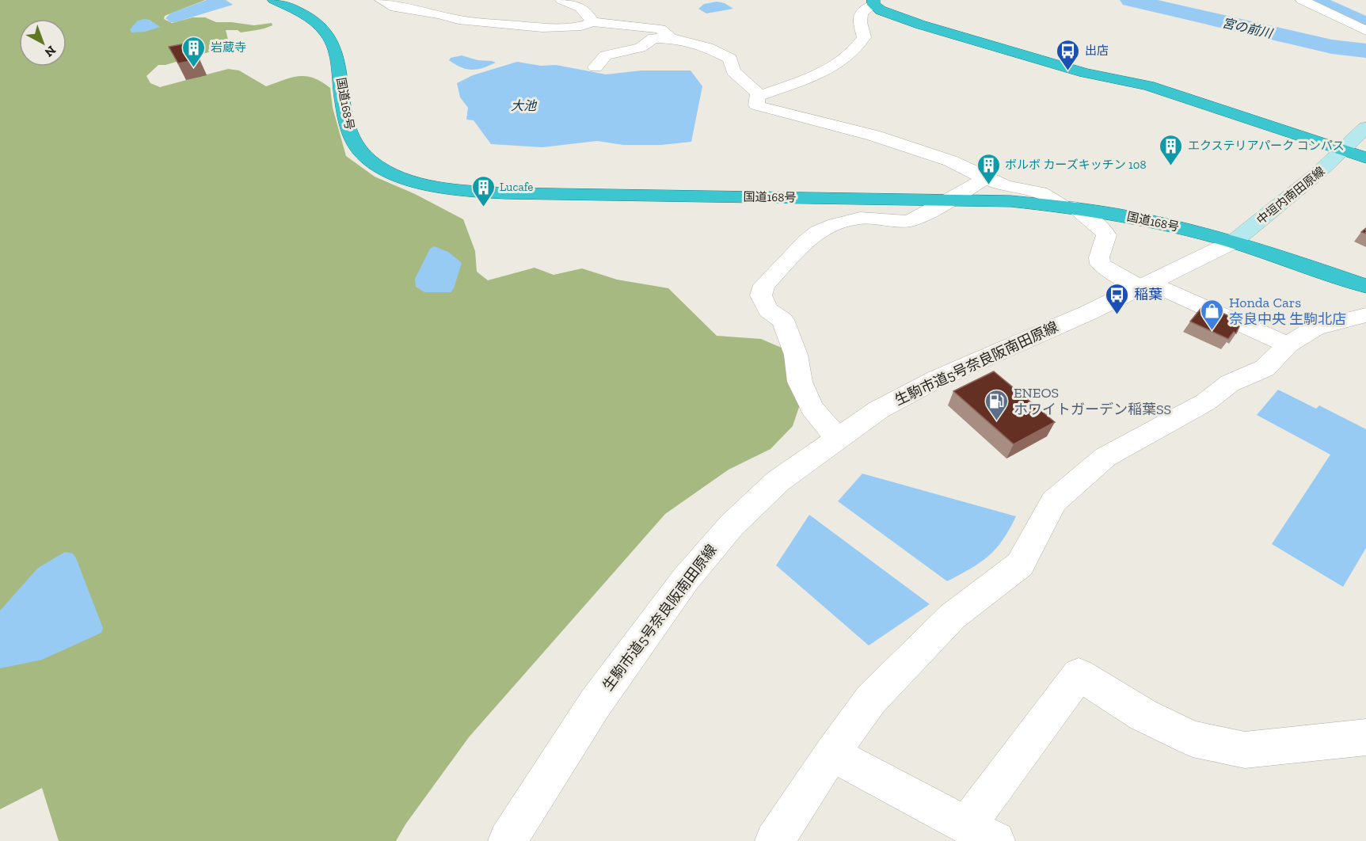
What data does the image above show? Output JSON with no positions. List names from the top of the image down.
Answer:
{
  "streets": {
    "highway": ["国道168号"],
    "main road": ["中垣内南田原線"],
    "street": ["生駒市道5号奈良阪南田原線"]
  },
  "crossings": [
    ["国道168号", "中垣内南田原線"],
    ["国道168号", "生駒市道5号奈良阪南田原線"],
    ["中垣内南田原線", "生駒市道5号奈良阪南田原線"]
  ],
  "water": ["宮の前川", "大池"],
  "places": {
    "building": [
      "岩蔵寺",
      "エクステリアパーク コンパス",
      "ボルボ カーズキッチン 108",
      "Lucafe"
    ],
    "bus stop": ["出店", "稲葉"],
    "shop": ["Honda Cars 奈良中央 生駒北店"],
    "fuel station": ["ENEOS ホワイトガーデン稲葉SS"]
  },
  "north": "bottom right"
}
